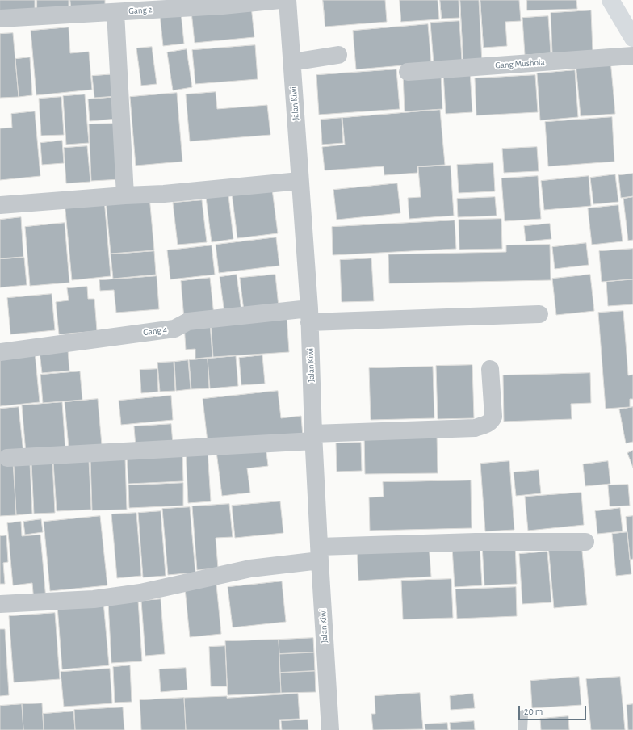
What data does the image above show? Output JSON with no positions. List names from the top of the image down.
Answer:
{
  "streets": {
    "street": [
      "Gang 2",
      "Gang Mushola",
      "Jalan Kiwi",
      "Gang 4"
    ]
  },
  "crossings": [
    ["Jalan Kiwi", "Gang 4"]
  ],
  "scale_bar": "20 m"
}
